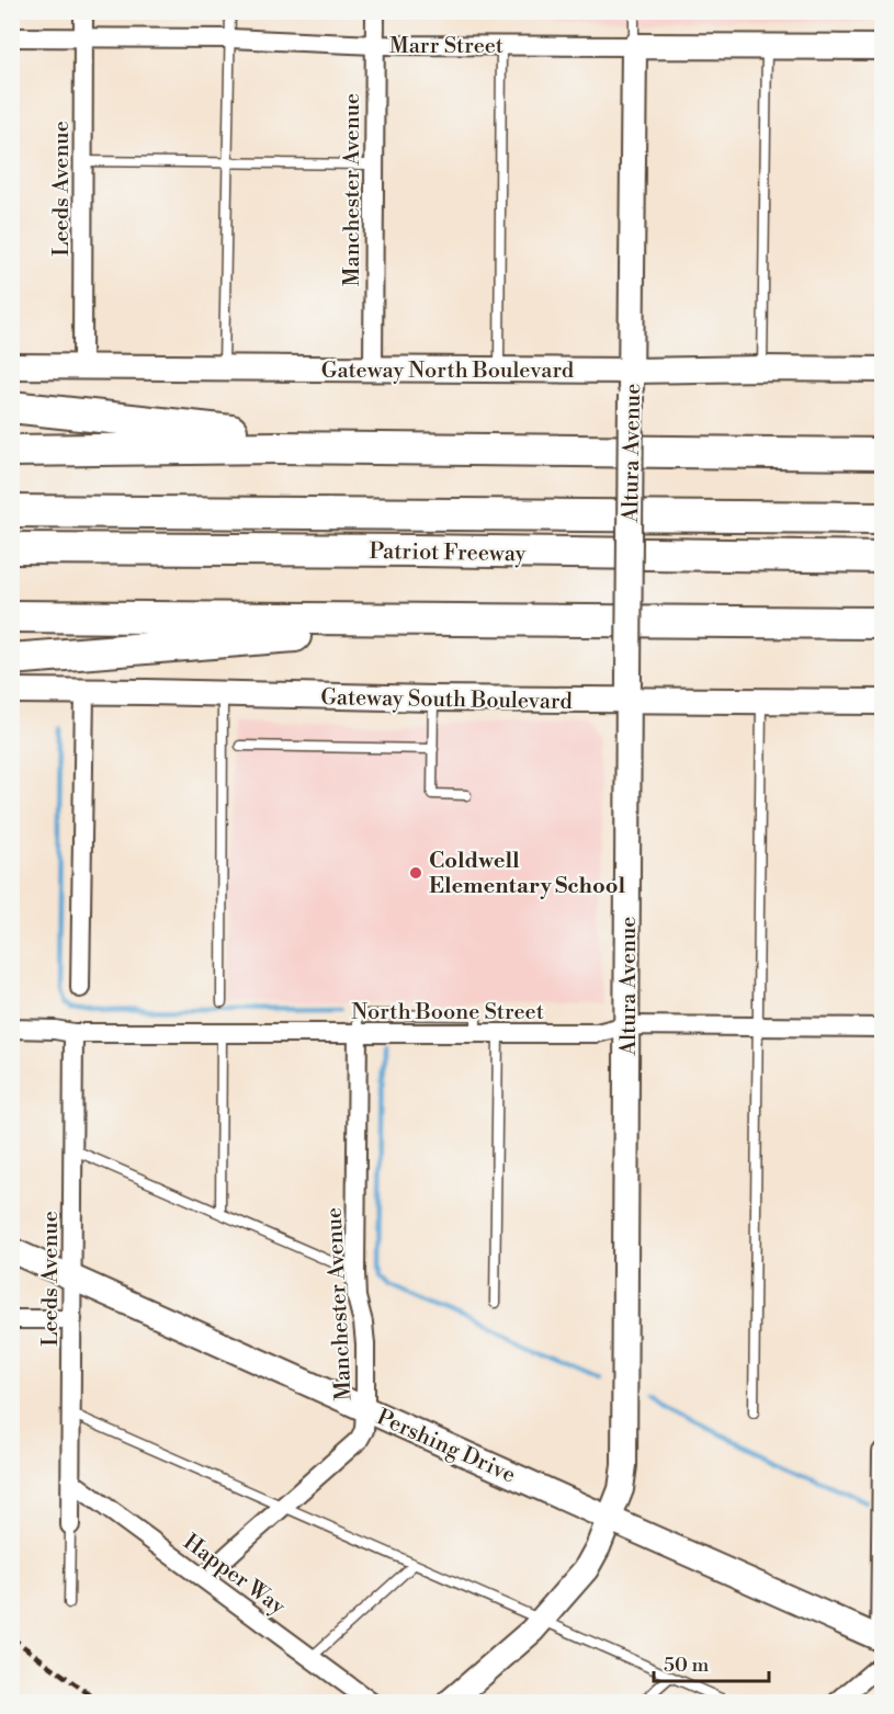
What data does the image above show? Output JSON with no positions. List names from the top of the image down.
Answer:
{
  "streets": {
    "highway": ["Patriot Freeway"],
    "main road": [
      "Marr Street",
      "Gateway North Boulevard",
      "Altura Avenue",
      "Gateway South Boulevard",
      "Pershing Drive"
    ],
    "street": [
      "Leeds Avenue",
      "Manchester Avenue",
      "North Boone Street",
      "Happer Way"
    ]
  },
  "crossings": [
    ["Marr Street", "Leeds Avenue"],
    ["Marr Street", "Manchester Avenue"],
    ["Marr Street", "Altura Avenue"],
    ["Leeds Avenue", "Gateway North Boulevard"],
    ["Leeds Avenue", "North Boone Street"],
    ["Leeds Avenue", "Pershing Drive"],
    ["Leeds Avenue", "Happer Way"],
    ["Manchester Avenue", "Gateway North Boulevard"],
    ["Manchester Avenue", "North Boone Street"],
    ["Manchester Avenue", "Pershing Drive"],
    ["Manchester Avenue", "Happer Way"],
    ["Gateway North Boulevard", "Altura Avenue"],
    ["Altura Avenue", "Gateway South Boulevard"],
    ["Altura Avenue", "North Boone Street"],
    ["Altura Avenue", "Pershing Drive"]
  ],
  "places": ["Coldwell Elementary School"],
  "scale_bar": "50 m"
}
